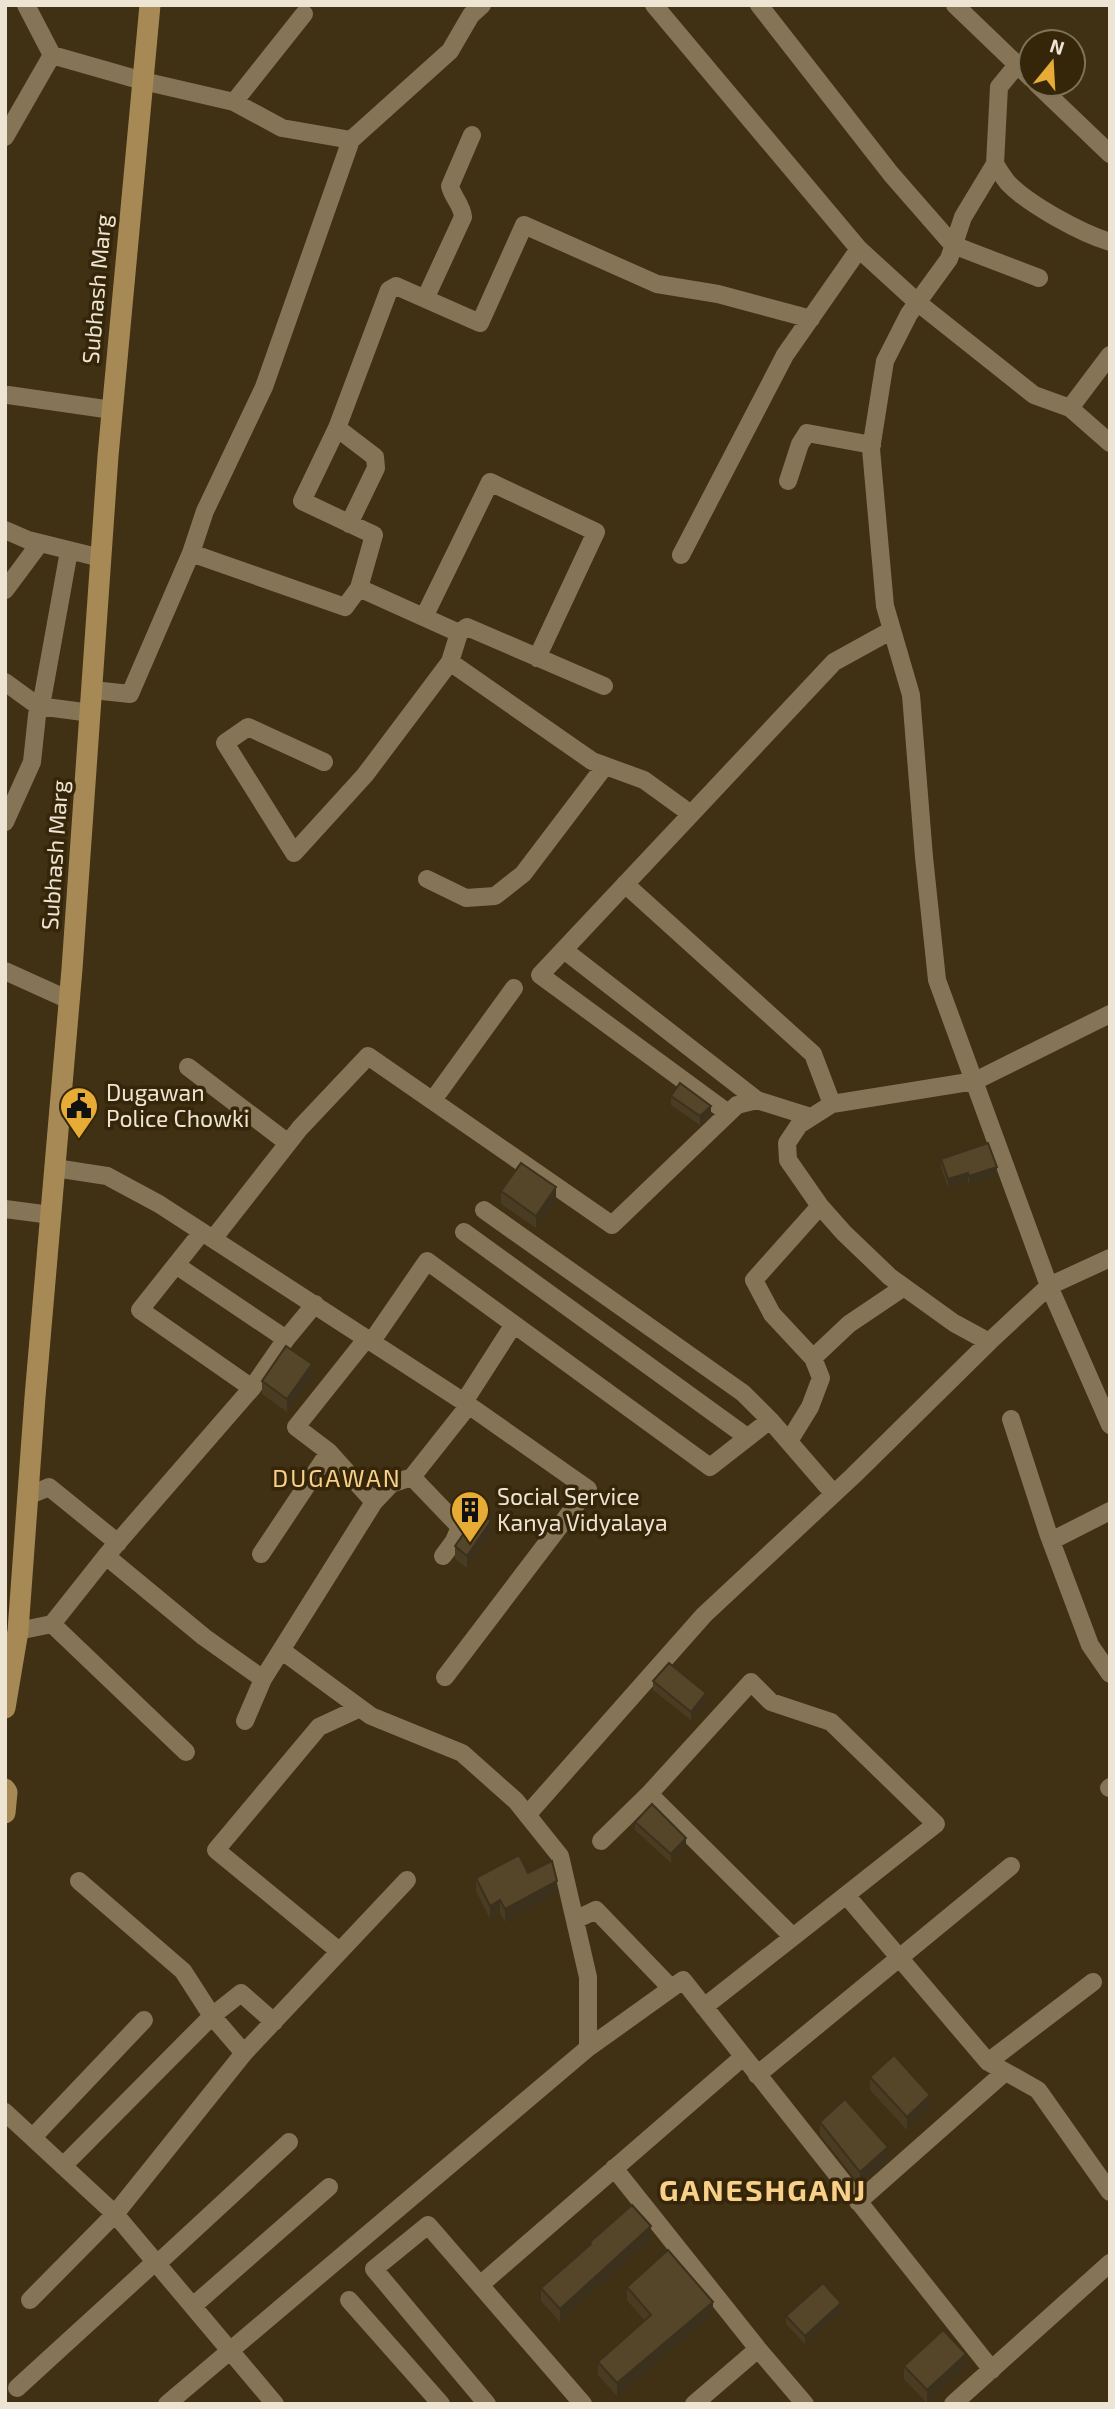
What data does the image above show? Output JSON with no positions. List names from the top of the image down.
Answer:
{
  "streets": {
    "main road": ["Subhash Marg"]
  },
  "districts": ["DUGAWAN", "GANESHGANJ"],
  "places": {
    "public building": ["Dugawan Police Chowki"],
    "building": ["Social Service Kanya Vidyalaya"]
  },
  "north": "top"
}
